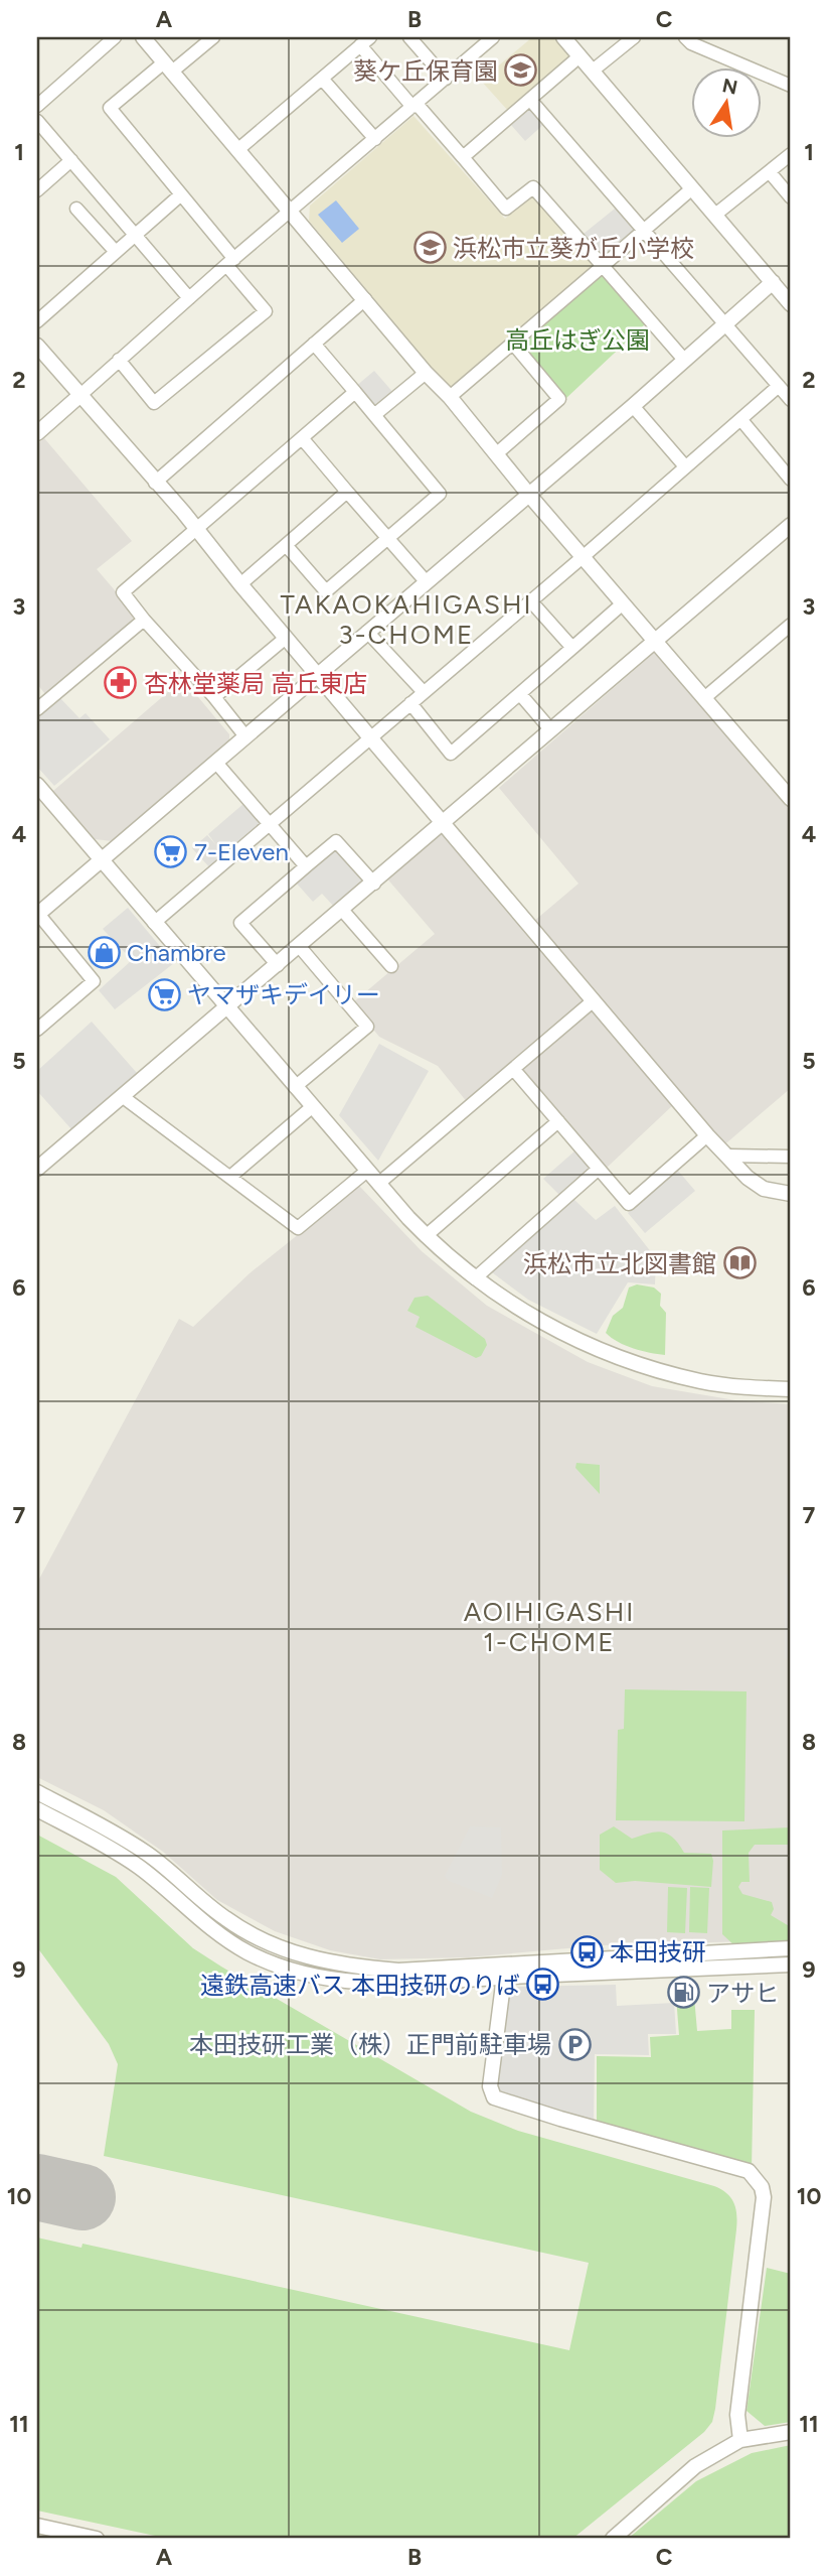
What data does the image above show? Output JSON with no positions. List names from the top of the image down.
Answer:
{
  "districts": ["TAKAOKAHIGASHI 3-CHOME", "AOIHIGASHI 1-CHOME"],
  "parks": ["高丘はぎ公園"],
  "places": {
    "school or university": ["葵ケ丘保育園", "浜松市立葵が丘小学校"],
    "pharmacy": ["杏林堂薬局 高丘東店"],
    "supermarket": ["7-Eleven", "ヤマザキデイリー"],
    "shop": ["Chambre"],
    "library": ["浜松市立北図書館"],
    "bus stop": ["本田技研", "遠鉄高速バス 本田技研のりば"],
    "fuel station": ["アサヒ"],
    "parking": ["本田技研工業（株）正門前駐車場"]
  },
  "north": "top",
  "grid": {
    "columns": ["A", "B", "C"],
    "rows": [
      "1",
      "2",
      "3",
      "4",
      "5",
      "6",
      "7",
      "8",
      "9",
      "10",
      "11"
    ]
  }
}
